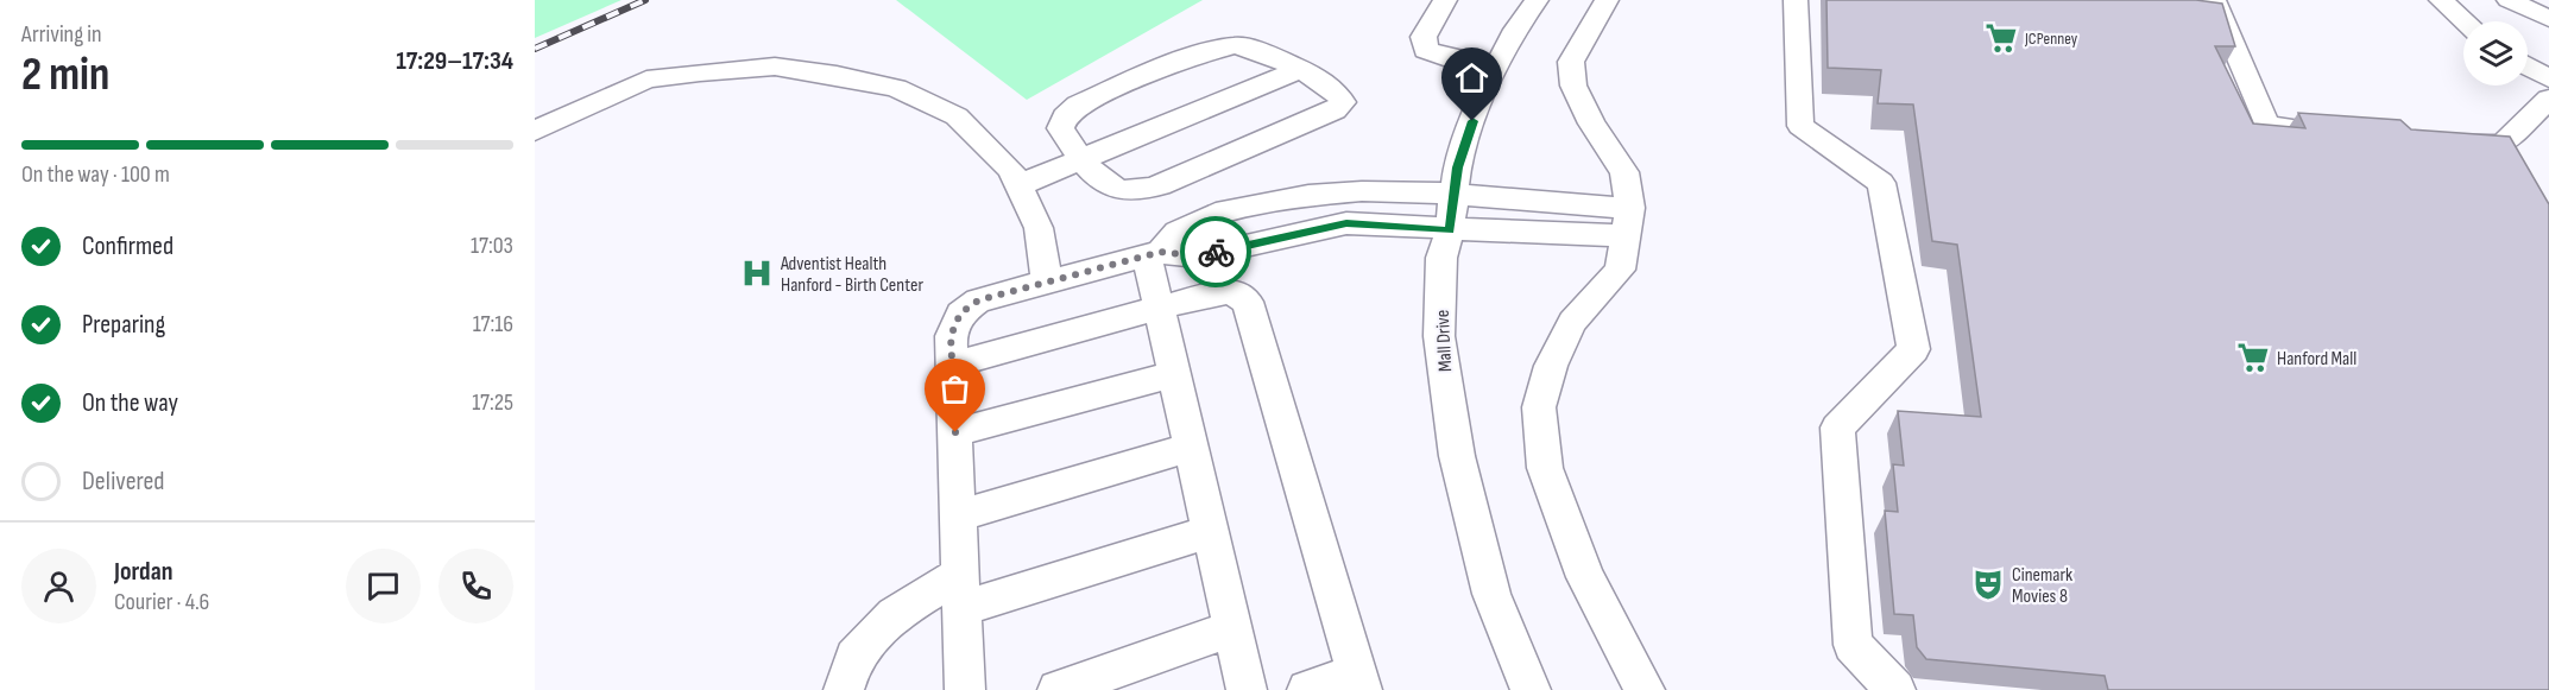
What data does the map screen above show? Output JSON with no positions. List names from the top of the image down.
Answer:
{
  "streets": {
    "street": ["Mall Drive"]
  },
  "places": {
    "supermarket": ["JCPenney", "Hanford Mall"],
    "hospital": ["Adventist Health Hanford - Birth Center"],
    "theatre": ["Cinemark Movies 8"]
  },
  "page": {
    "heading": ["2 min", "Arriving in", "17:29–17:34"],
    "panel": ["Jordan", "Courier · 4.6"],
    "bar": "On the way · 100 m",
    "list": [
      ["Confirmed", "17:03"],
      ["Preparing", "17:16"],
      ["On the way", "17:25"],
      "Delivered"
    ]
  }
}
